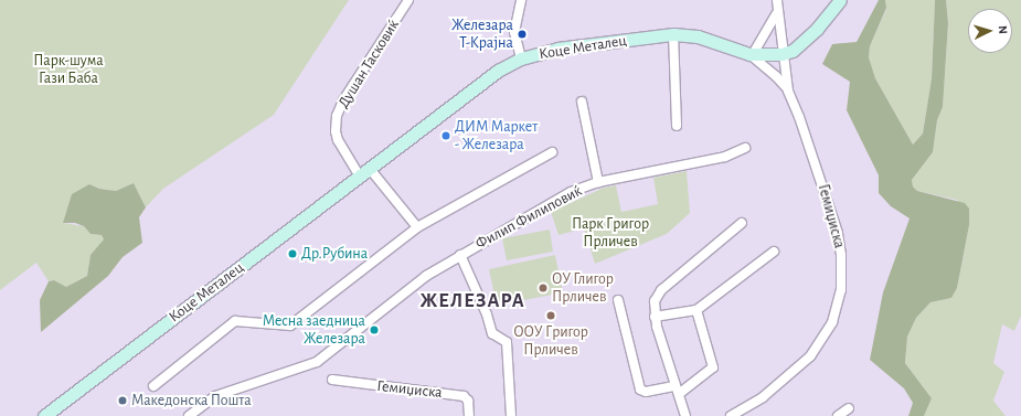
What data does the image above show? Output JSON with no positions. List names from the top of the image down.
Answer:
{
  "streets": {
    "street": [
      "Коце Металец",
      "Душан Тасковиќ",
      "Гемиџиска",
      "Филип Филиповиќ"
    ]
  },
  "crossings": [
    ["Коце Металец", "Душан Тасковиќ"],
    ["Коце Металец", "Гемиџиска"]
  ],
  "districts": ["ЖЕЛЕЗАРА"],
  "parks": ["Парк-шума Гази Баба", "Парк Григор Прличев"],
  "places": [
    "Железара Т-Крајна",
    "ДИМ Маркет - Железара",
    "Др.Рубина",
    "ОУ Глигор Прличев",
    "ООУ Григор Прличев",
    "Месна заедница Железара",
    "Македонска Пошта"
  ],
  "north": "right"
}
